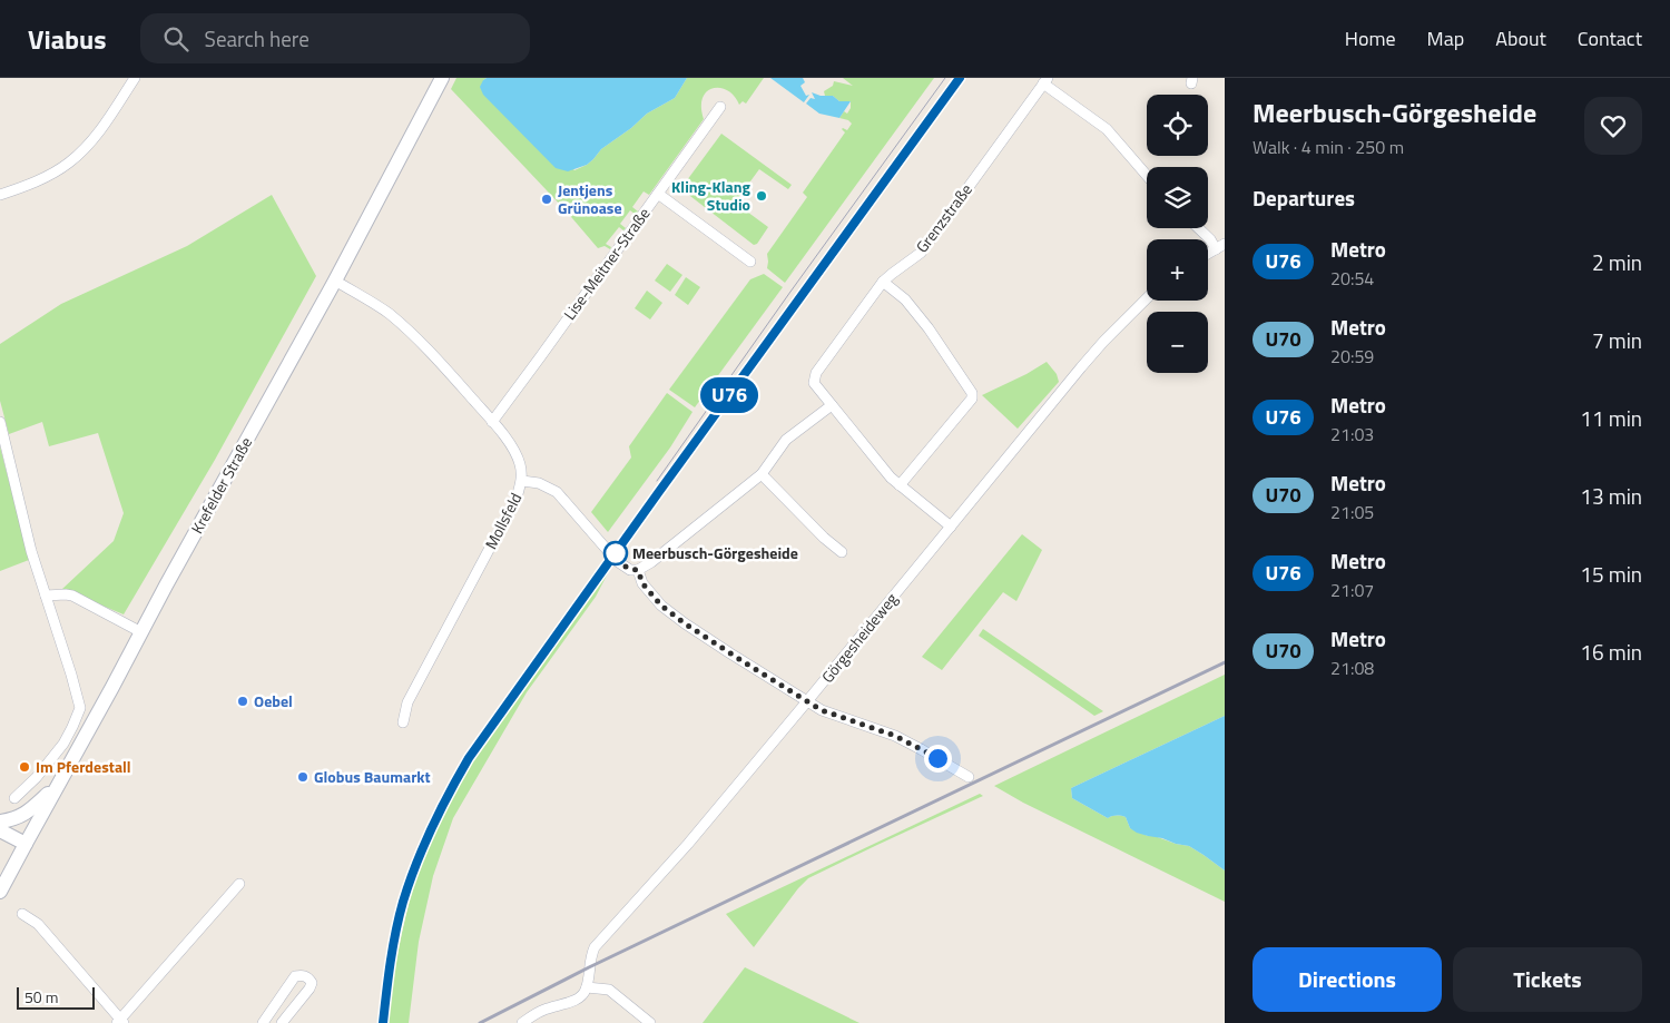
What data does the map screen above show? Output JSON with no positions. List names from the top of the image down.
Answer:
{
  "streets": {
    "main road": ["Krefelder Straße"],
    "street": [
      "Grenzstraße",
      "Lise-Meitner-Straße",
      "Mollsfeld",
      "Görgesheideweg"
    ]
  },
  "crossings": [
    ["Lise-Meitner-Straße", "Mollsfeld"],
    ["Krefelder Straße", "Mollsfeld"]
  ],
  "places": [
    "Kling-Klang Studio",
    "Jentjens Grünoase",
    "Meerbusch-Görgesheide",
    "Oebel",
    "Im Pferdestall",
    "Globus Baumarkt"
  ],
  "lines": ["metro line U76"],
  "scale_bar": "50 m",
  "page": {
    "header": "Viabus",
    "search": "Search here",
    "nav": [
      "Home",
      "Map",
      "About",
      "Contact"
    ],
    "on_map": "U76",
    "heading": [
      ["Meerbusch-Görgesheide", "Walk · 4 min · 250 m"],
      "Departures"
    ],
    "map_buttons": ["+", "−"],
    "list": [
      {
        "mark": "U76",
        "name": "Metro",
        "note": "20:54",
        "value": "2 min"
      },
      {
        "mark": "U70",
        "name": "Metro",
        "note": "20:59",
        "value": "7 min"
      },
      {
        "mark": "U76",
        "name": "Metro",
        "note": "21:03",
        "value": "11 min"
      },
      {
        "mark": "U70",
        "name": "Metro",
        "note": "21:05",
        "value": "13 min"
      },
      {
        "mark": "U76",
        "name": "Metro",
        "note": "21:07",
        "value": "15 min"
      },
      {
        "mark": "U70",
        "name": "Metro",
        "note": "21:08",
        "value": "16 min"
      }
    ],
    "buttons": ["Directions", "Tickets"],
    "scale": "50 m"
  }
}
